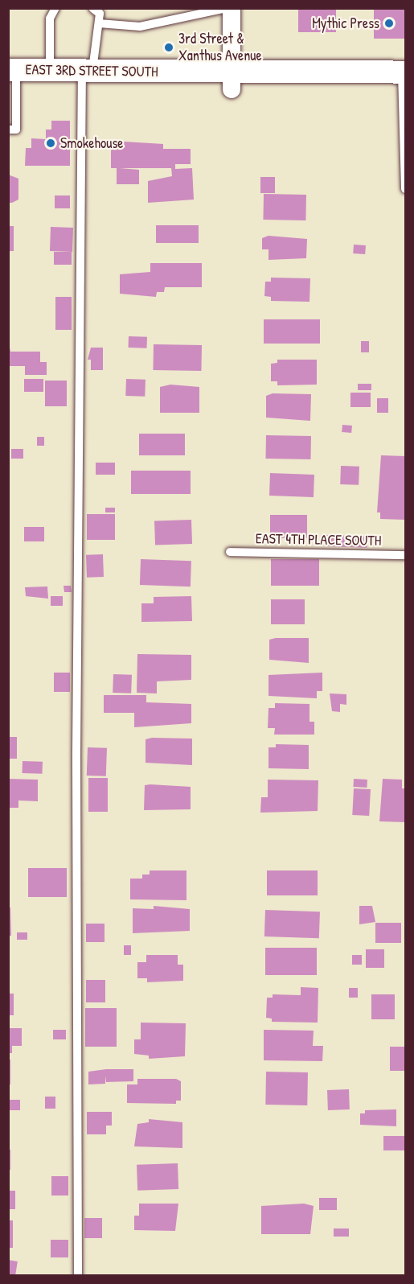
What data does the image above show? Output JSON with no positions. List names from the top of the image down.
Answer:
{
  "streets": {
    "street": ["EAST 3RD STREET SOUTH"],
    "lane": ["EAST 4TH PLACE SOUTH"]
  },
  "places": ["Mythic Press", "3rd Street & Xanthus Avenue", "Smokehouse"]
}
